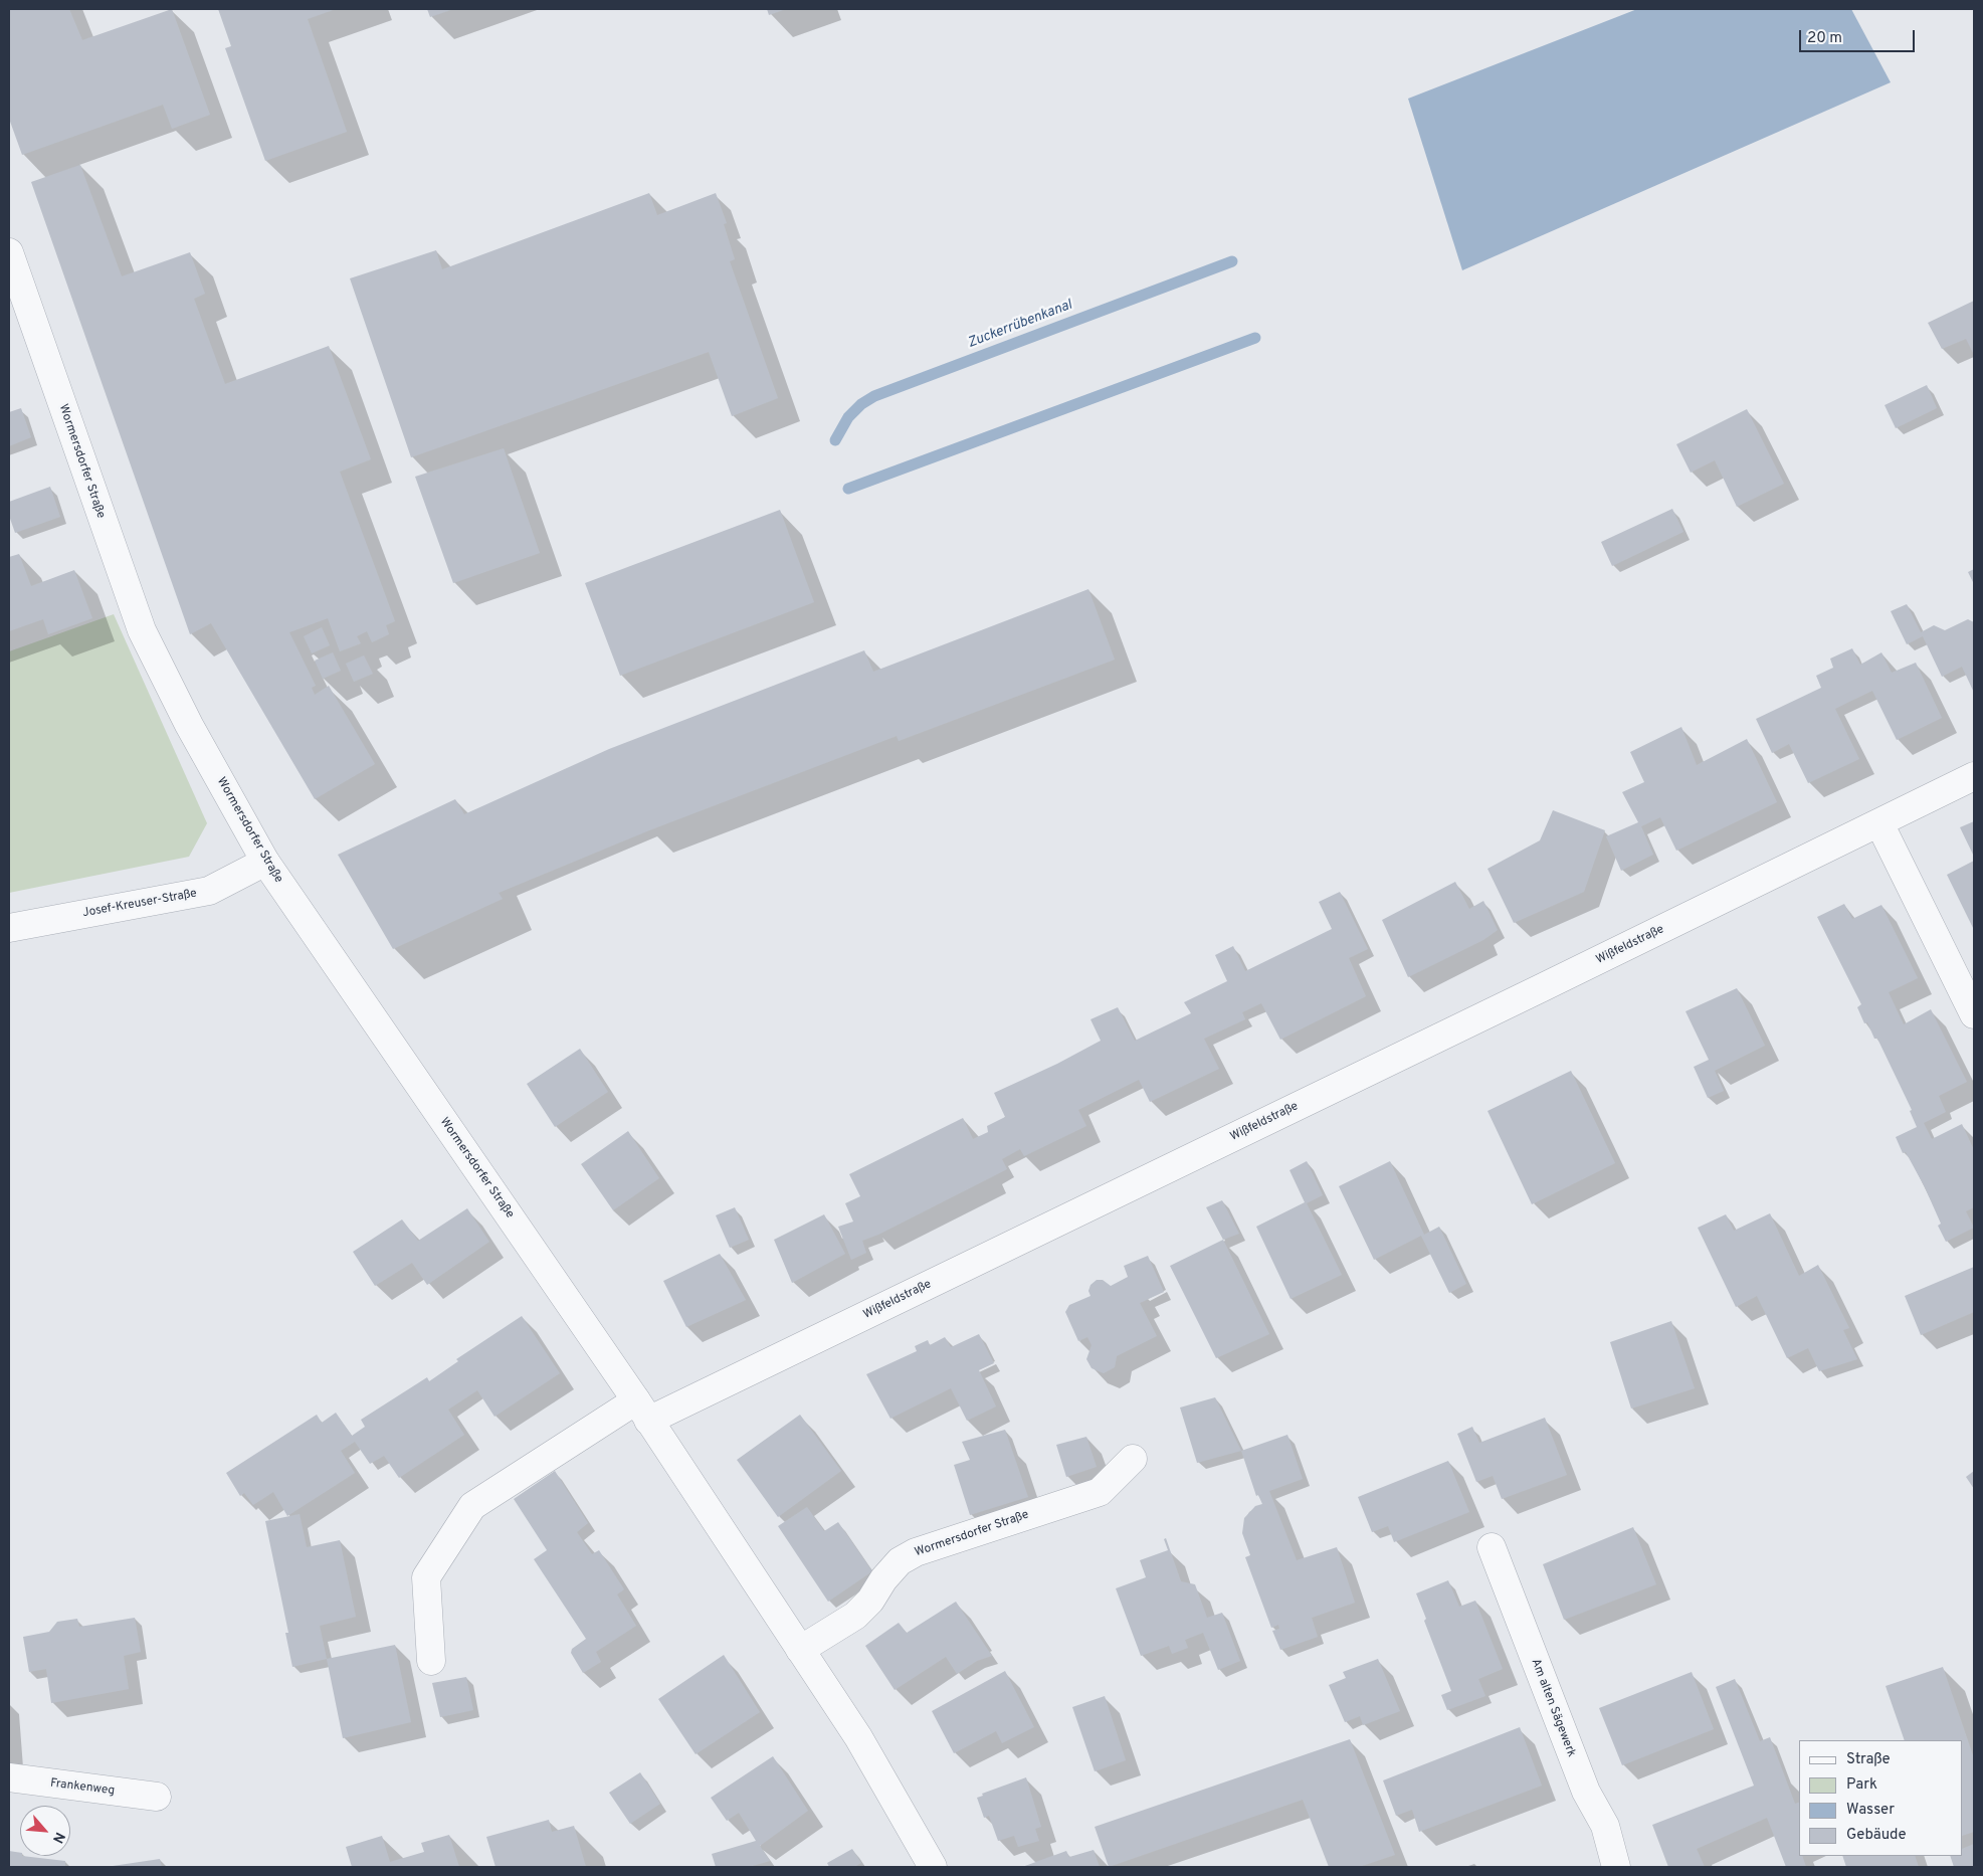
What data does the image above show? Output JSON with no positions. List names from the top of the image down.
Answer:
{
  "streets": {
    "street": [
      "Wormersdorfer Straße",
      "Josef-Kreuser-Straße",
      "Wißfeldstraße",
      "Am alten Sägewerk",
      "Frankenweg"
    ]
  },
  "crossings": [
    ["Wormersdorfer Straße", "Josef-Kreuser-Straße"],
    ["Wormersdorfer Straße", "Wißfeldstraße"]
  ],
  "water": ["Zuckerrübenkanal"],
  "legend": [
    "Straße",
    "Park",
    "Wasser",
    "Gebäude"
  ],
  "scale_bar": "20 m",
  "north": "bottom right"
}
